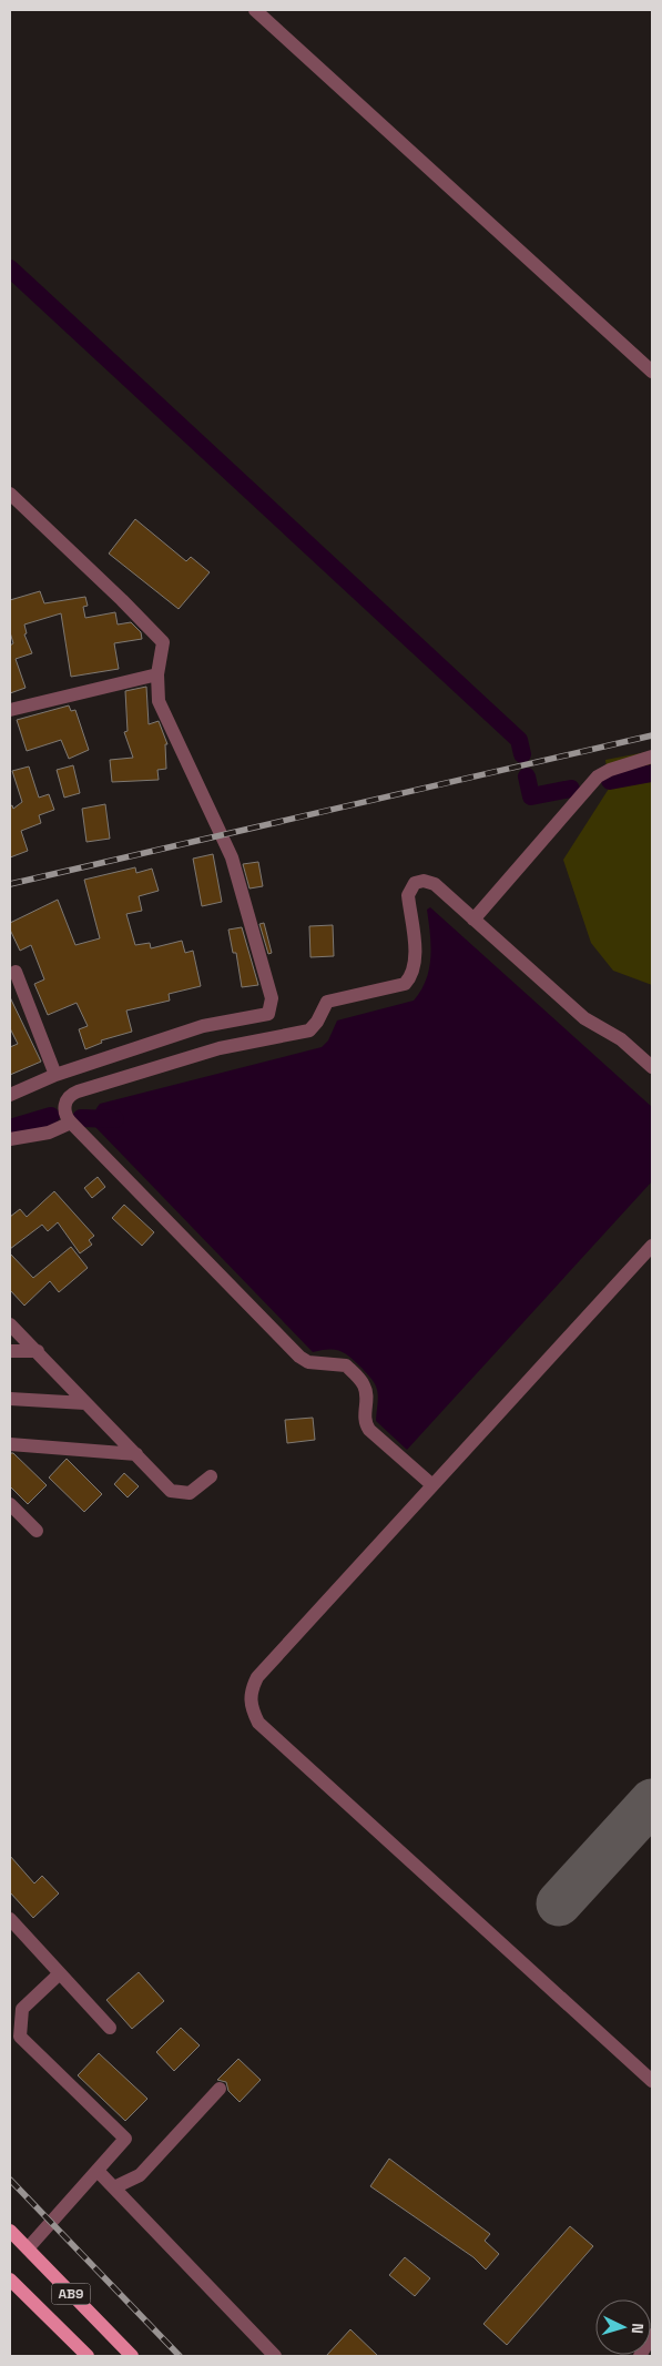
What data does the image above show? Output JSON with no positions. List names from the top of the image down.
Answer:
{
  "streets": {
    "main road": ["AB9"]
  },
  "north": "right"
}
